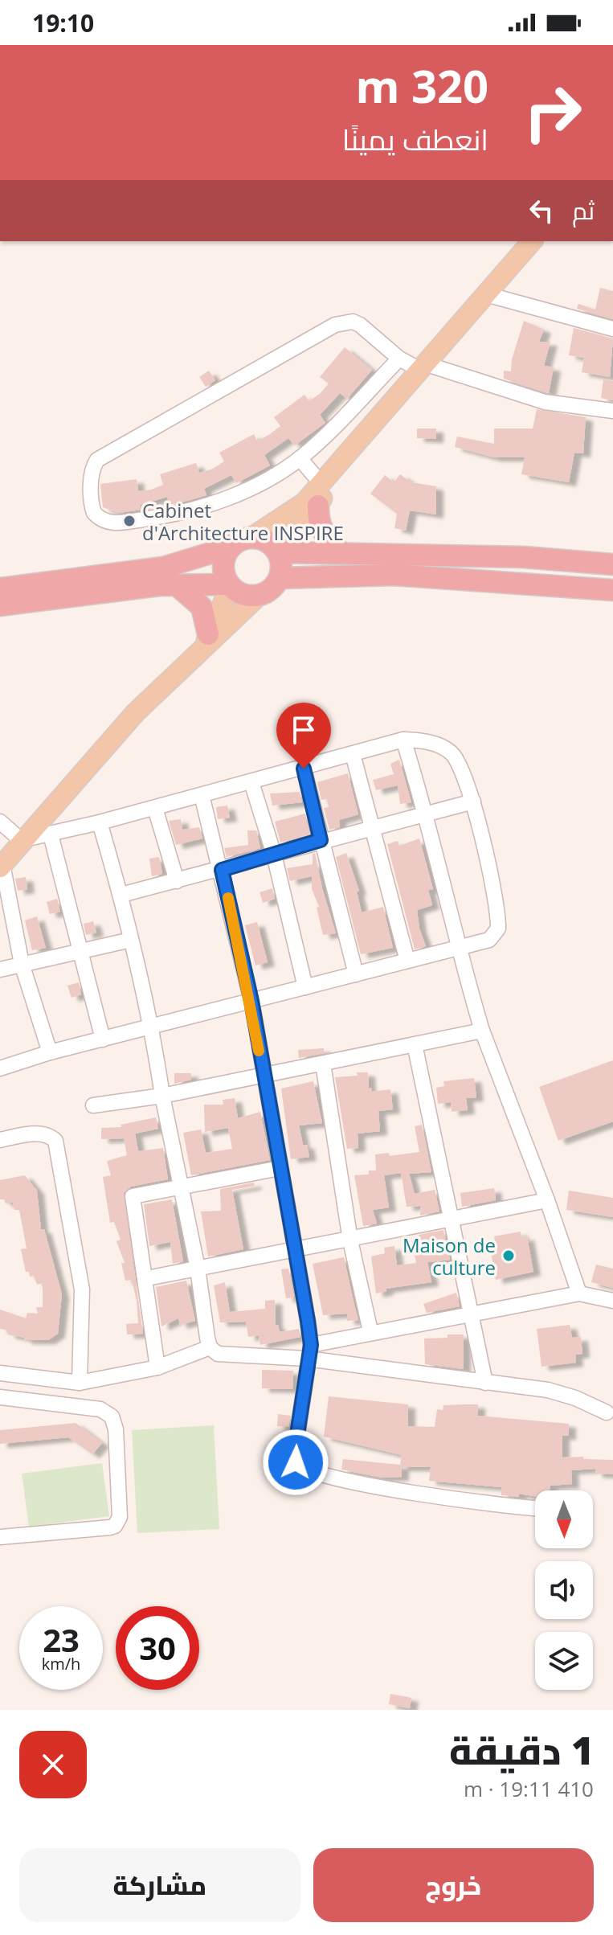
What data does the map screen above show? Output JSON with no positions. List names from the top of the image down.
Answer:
{
  "places": ["Cabinet d'Architecture INSPIRE", "Maison de culture"],
  "north": "bottom",
  "page": {
    "status": "19:10",
    "turn": ["320 m", "انعطف يمينًا"],
    "then": "ثم",
    "speed": "23 km/h",
    "limit": "30",
    "heading": ["1 دقيقة", "410 m · 19:11"],
    "buttons": ["خروج", "مشاركة"]
  }
}
